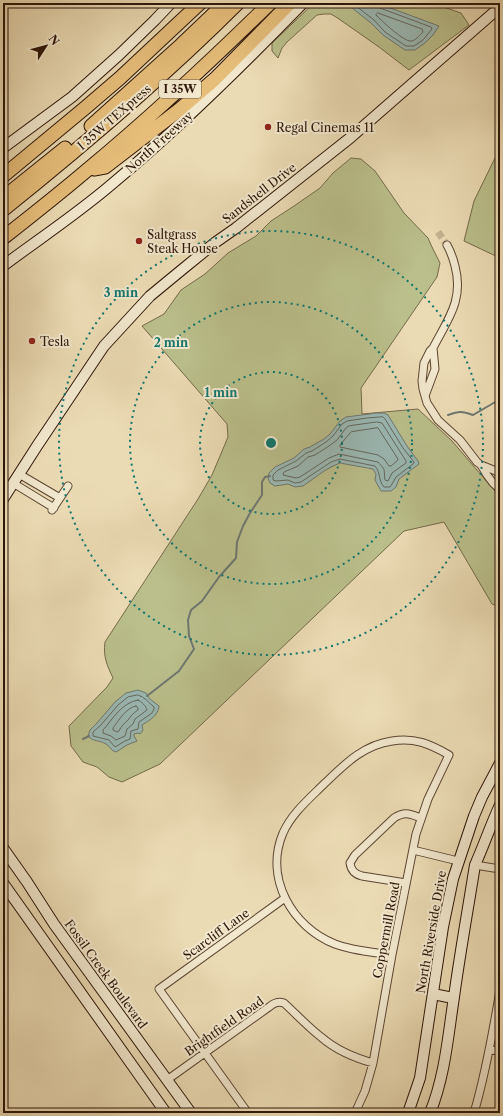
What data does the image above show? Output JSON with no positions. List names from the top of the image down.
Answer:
{
  "streets": {
    "highway": ["I 35W", "I 35W TEXpress"],
    "main road": [
      "North Freeway",
      "Sandshell Drive",
      "North Riverside Drive",
      "Fossil Creek Boulevard"
    ],
    "street": ["Coppermill Road", "Scarcliff Lane", "Brightfield Road"]
  },
  "crossings": [
    ["Coppermill Road", "Scarcliff Lane"],
    ["Coppermill Road", "Brightfield Road"],
    ["Scarcliff Lane", "Brightfield Road"],
    ["Fossil Creek Boulevard", "Brightfield Road"]
  ],
  "places": ["Regal Cinemas 11", "Saltgrass Steak House", "Tesla"],
  "north": "top right",
  "rings": ["3 min", "2 min", "1 min"]
}
